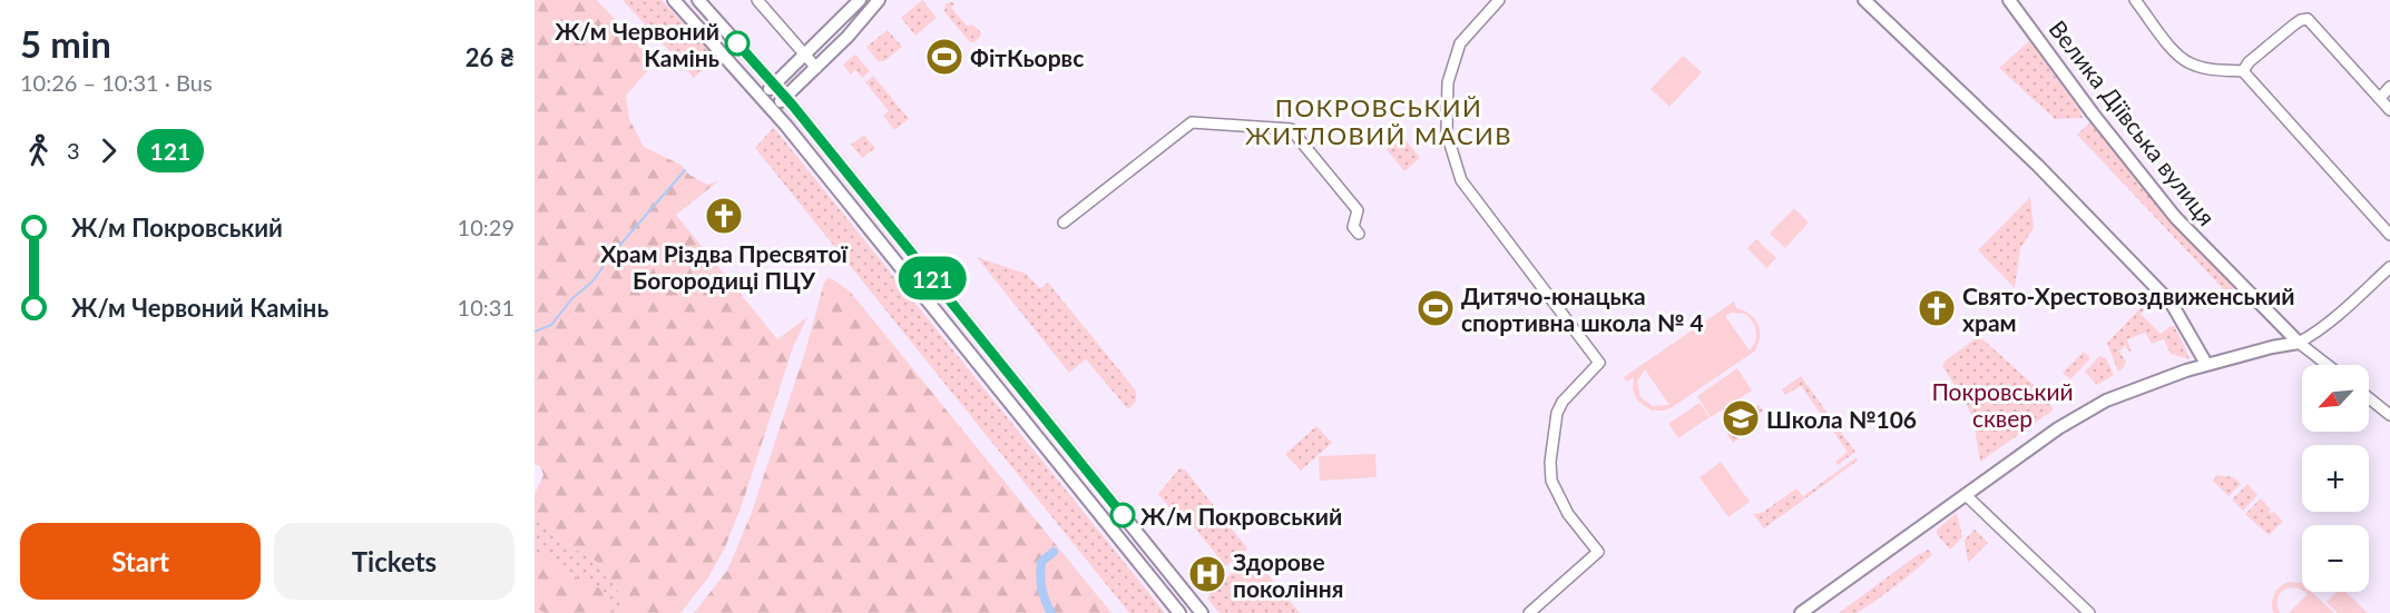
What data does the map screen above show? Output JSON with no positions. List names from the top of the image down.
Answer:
{
  "streets": {
    "main road": ["Велика Діївська вулиця"]
  },
  "districts": ["ПОКРОВСЬКИЙ ЖИТЛОВИЙ МАСИВ"],
  "parks": ["Покровський сквер"],
  "places": {
    "other": ["Ж/м Червоний Камінь", "Ж/м Покровський"],
    "sports": ["ФiтКьорвс", "Дитячо-юнацька спортивна школа № 4"],
    "church": ["Храм Різдва Пресвятої Богородиці ПЦУ", "Свято-Хрестовоздвиженський храм"],
    "school or university": ["Школа №106"],
    "hospital": ["Здорове покоління"]
  },
  "lines": ["bus line 121"],
  "north": "bottom left",
  "page": {
    "heading": ["5 min", "10:26 – 10:31 · Bus", "26 ₴"],
    "on_map": "121",
    "legs": ["3", "121"],
    "list": [
      {
        "name": "Ж/м Покровський",
        "value": "10:29"
      },
      {
        "name": "Ж/м Червоний Камінь",
        "value": "10:31"
      }
    ],
    "map_buttons": ["+", "−"],
    "buttons": ["Start", "Tickets"]
  }
}
